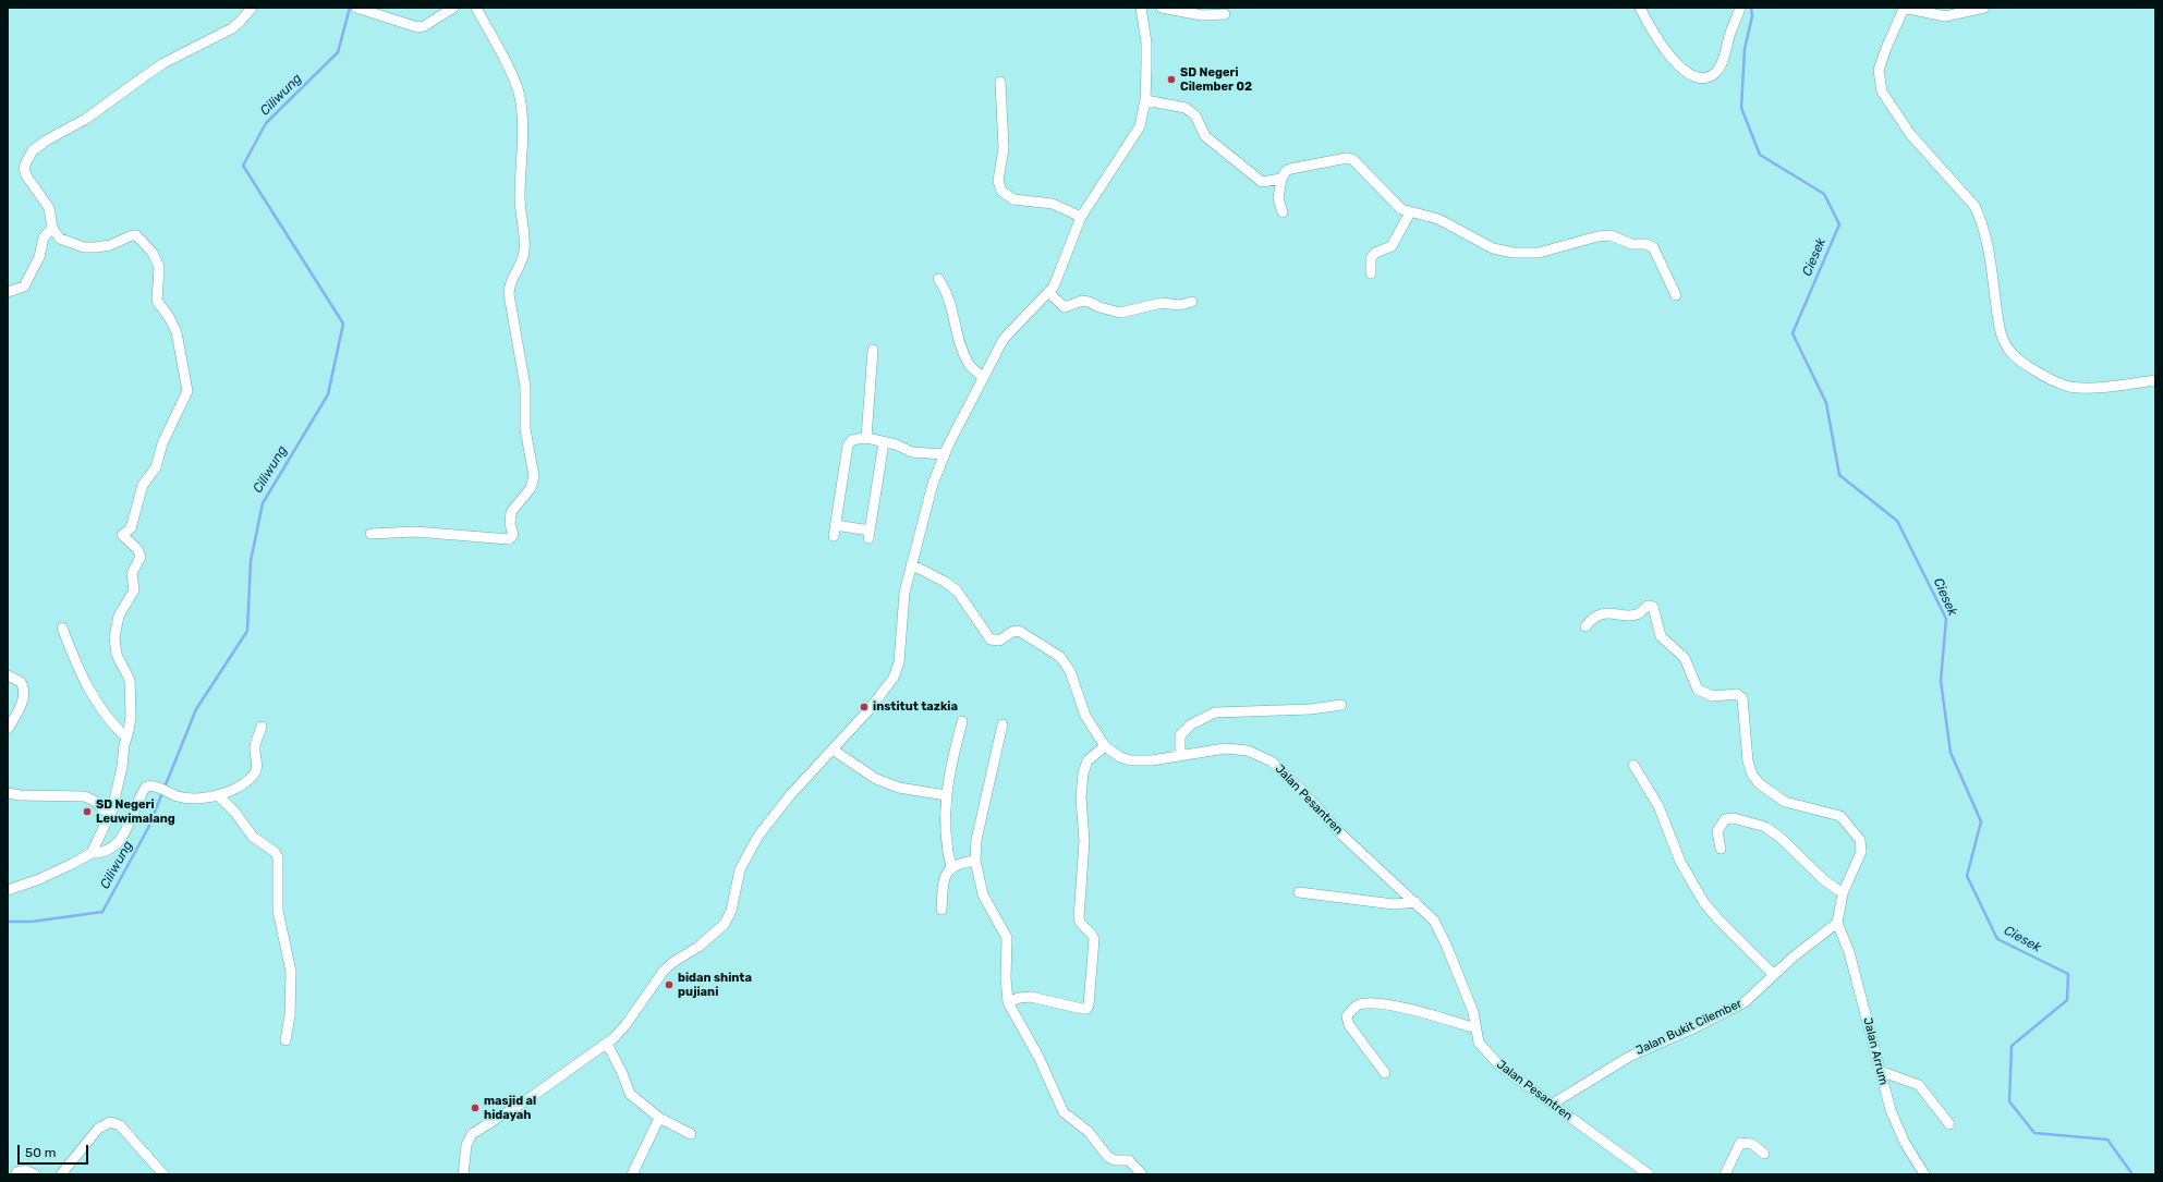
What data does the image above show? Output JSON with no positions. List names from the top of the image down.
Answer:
{
  "streets": {
    "street": ["Jalan Pesantren", "Jalan Bukit Cilember", "Jalan Arrum"]
  },
  "crossings": [
    ["Jalan Pesantren", "Jalan Bukit Cilember"],
    ["Jalan Bukit Cilember", "Jalan Arrum"]
  ],
  "water": ["Ciliwung", "Ciesek"],
  "places": [
    "SD Negeri Cilember 02",
    "institut tazkia",
    "SD Negeri Leuwimalang",
    "bidan shinta pujiani",
    "masjid al hidayah"
  ],
  "scale_bar": "50 m"
}
